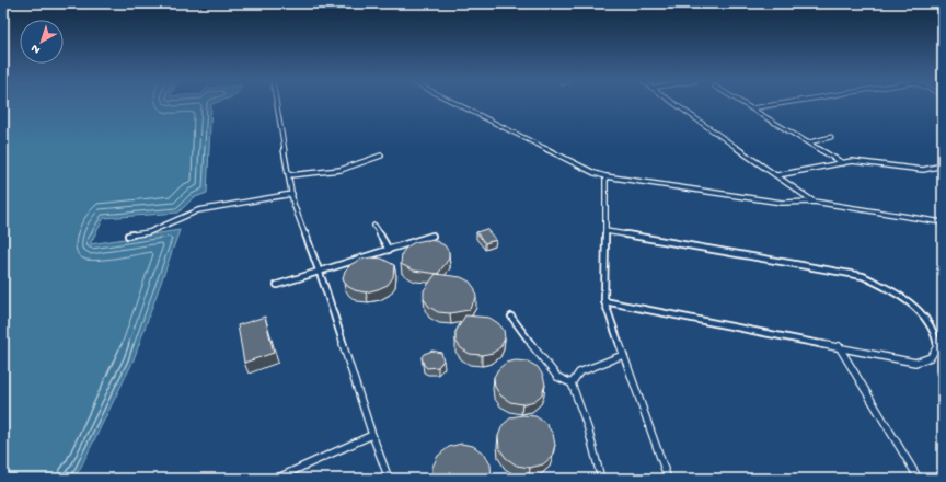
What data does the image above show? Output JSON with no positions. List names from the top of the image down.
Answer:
{
  "north": "bottom left"
}
